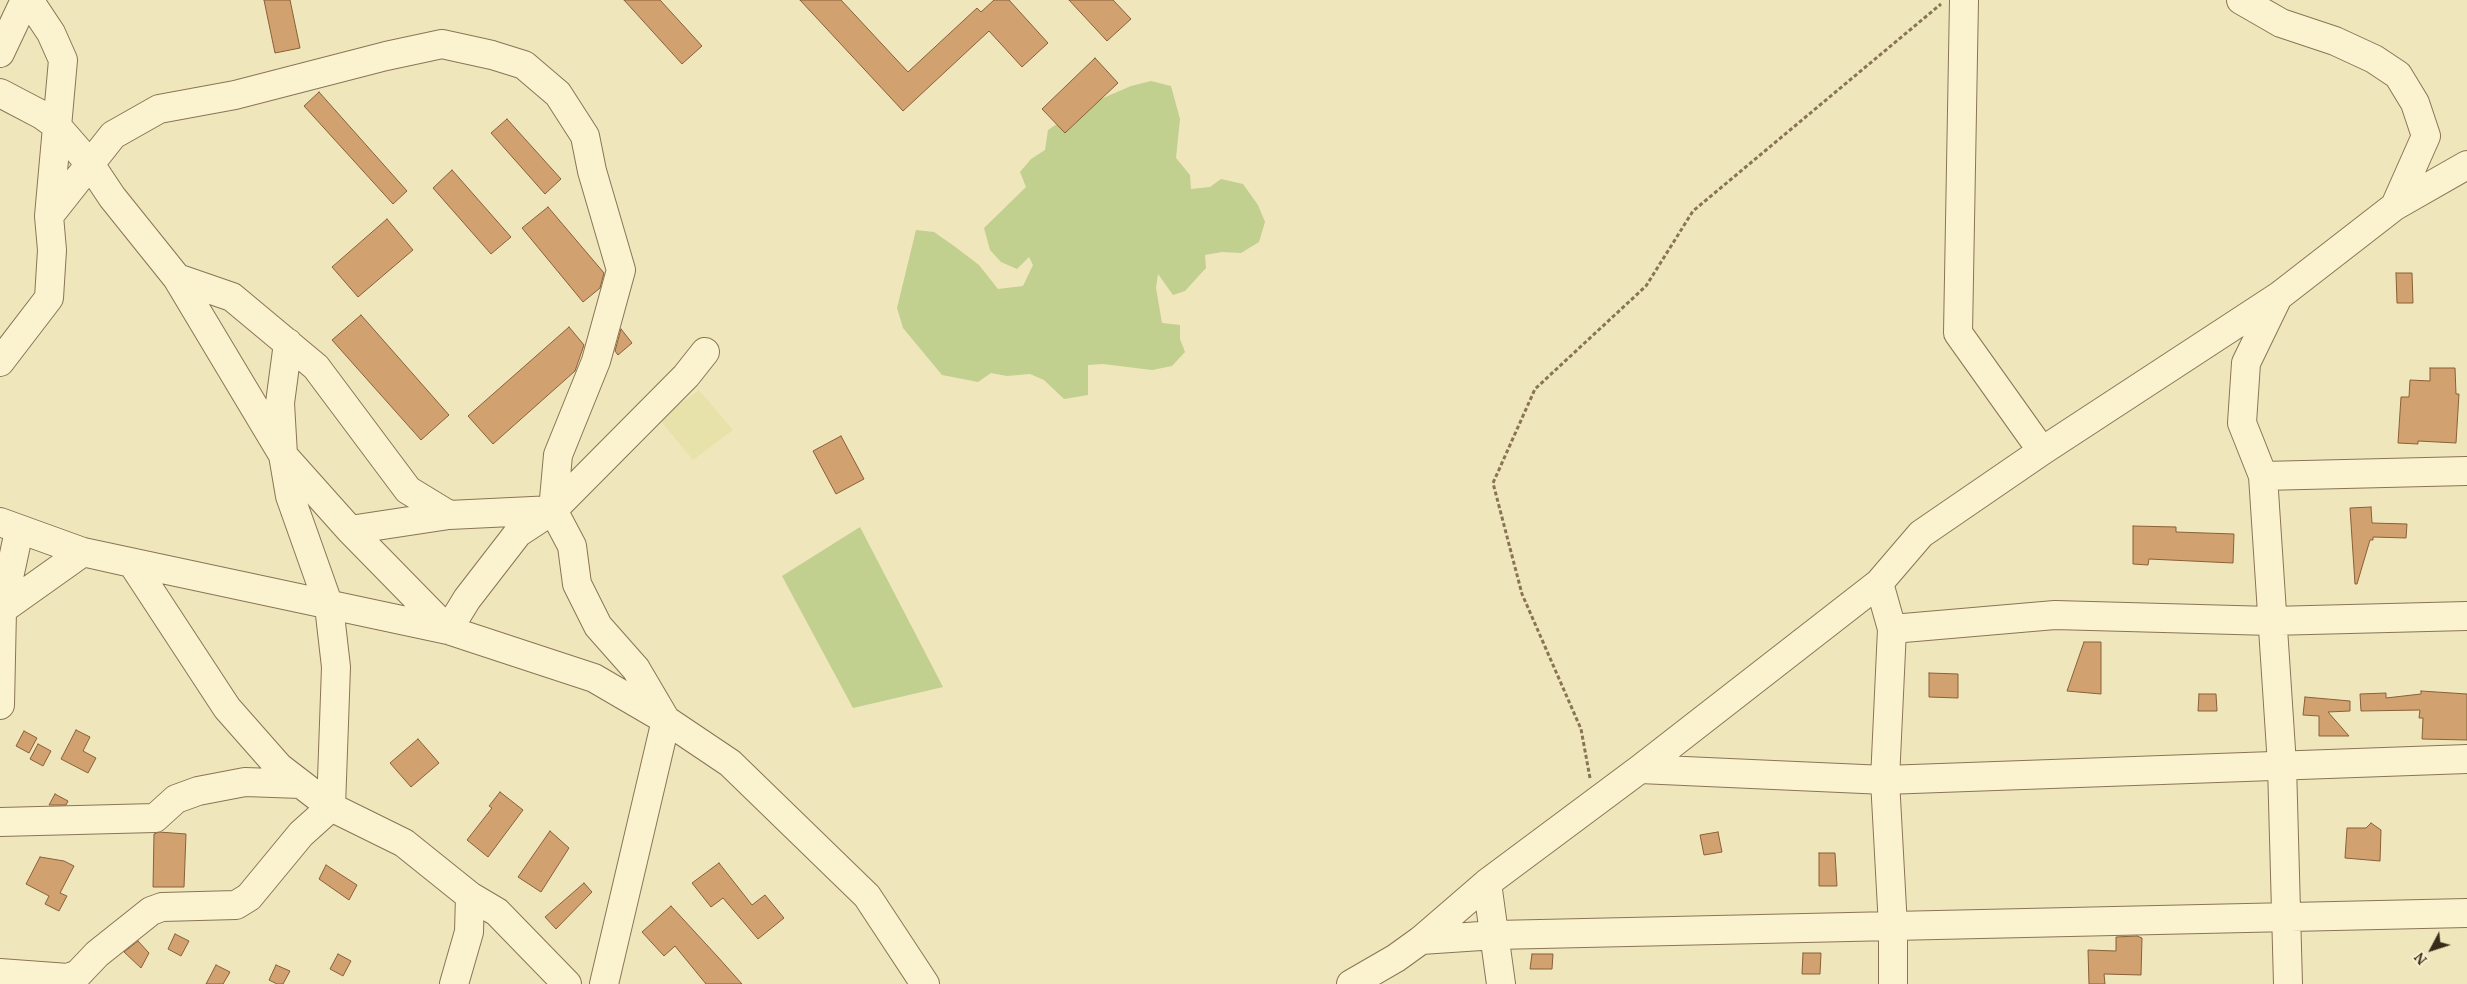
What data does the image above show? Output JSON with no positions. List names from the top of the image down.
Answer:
{
  "north": "bottom left"
}
